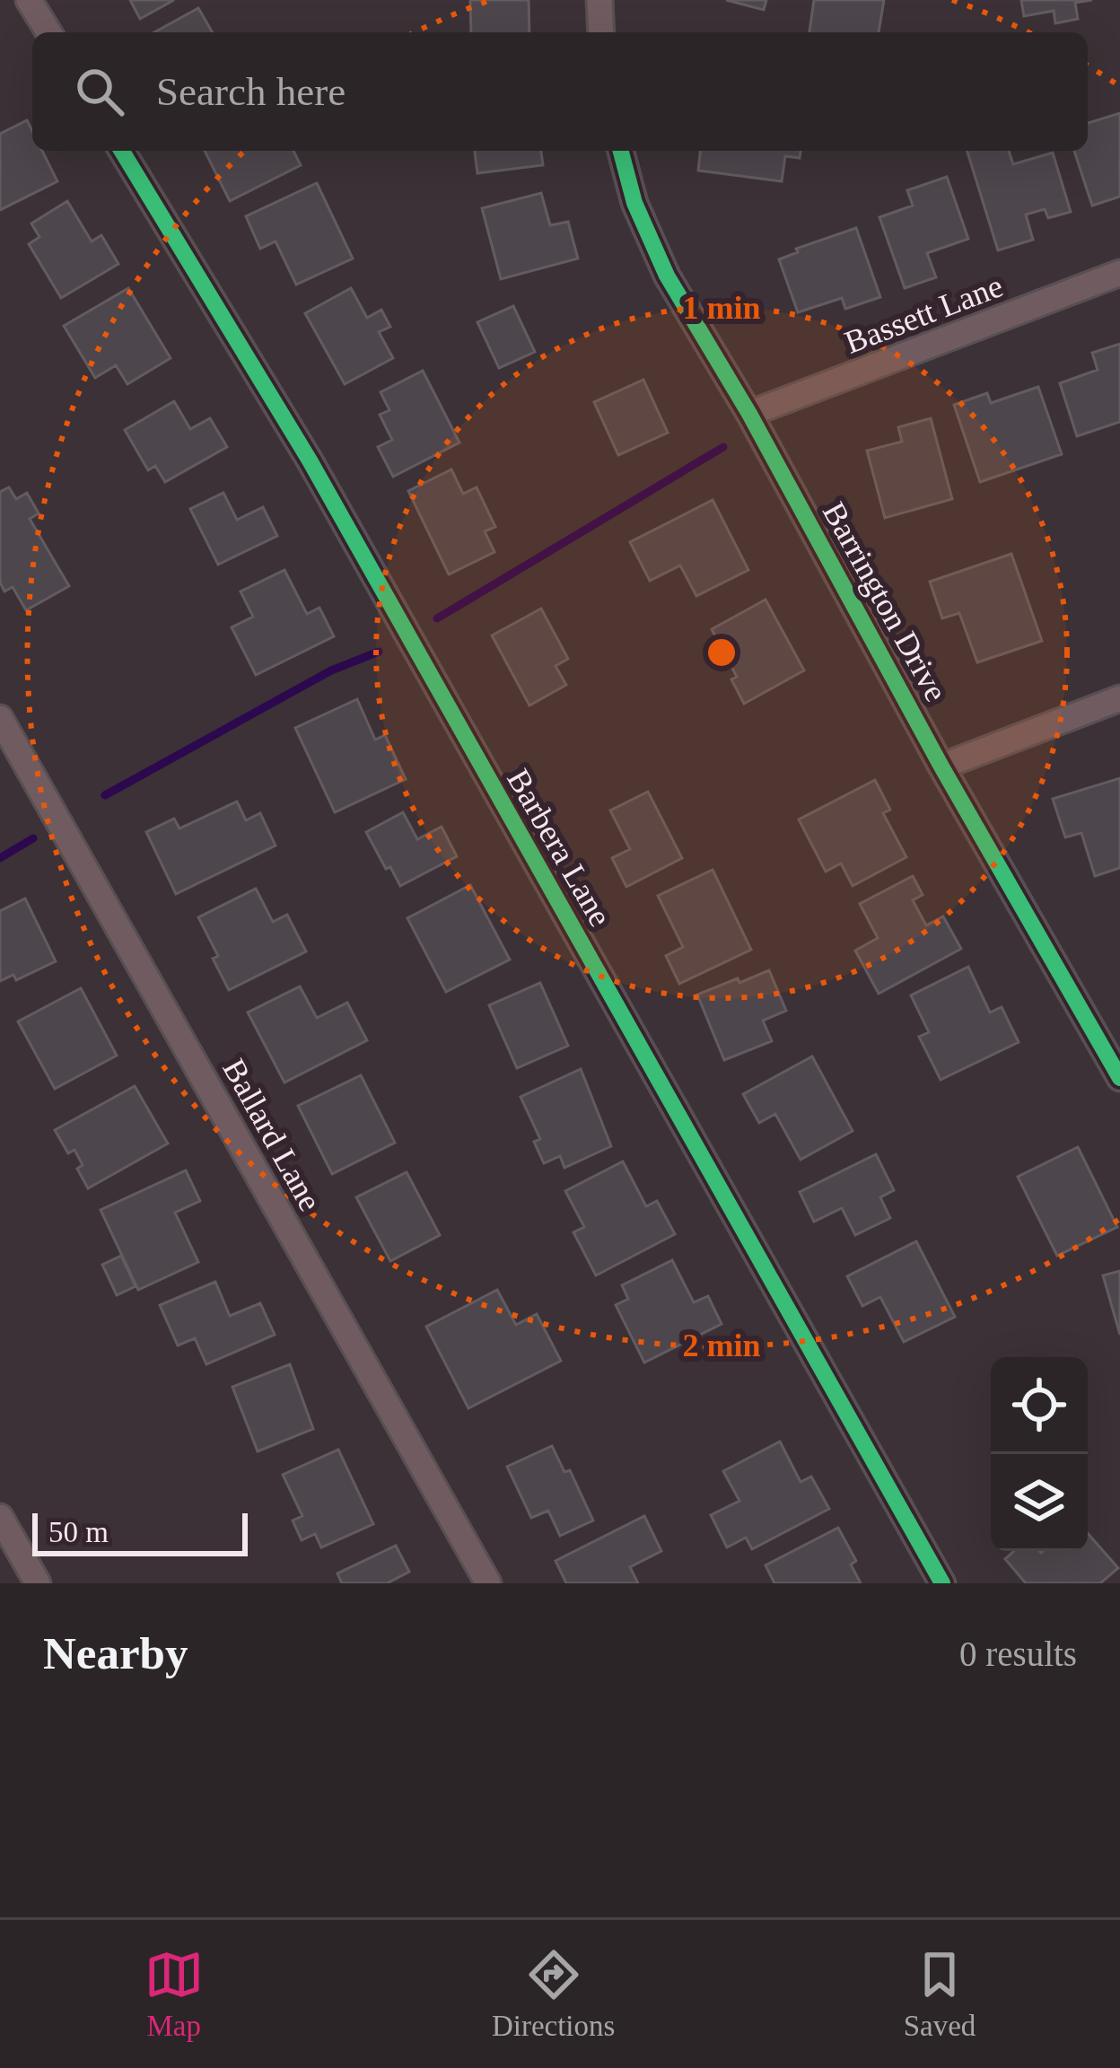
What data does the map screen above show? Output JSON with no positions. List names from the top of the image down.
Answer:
{
  "streets": {
    "street": [
      "Bassett Lane",
      "Barrington Drive",
      "Barbera Lane",
      "Ballard Lane"
    ]
  },
  "crossings": [
    ["Bassett Lane", "Barrington Drive"]
  ],
  "scale_bar": "50 m",
  "page": {
    "search": "Search here",
    "scale": "50 m",
    "heading": ["Nearby", "0 results"],
    "nav": ["Map", "Directions", "Saved"]
  },
  "rings": ["1 min", "2 min"]
}
